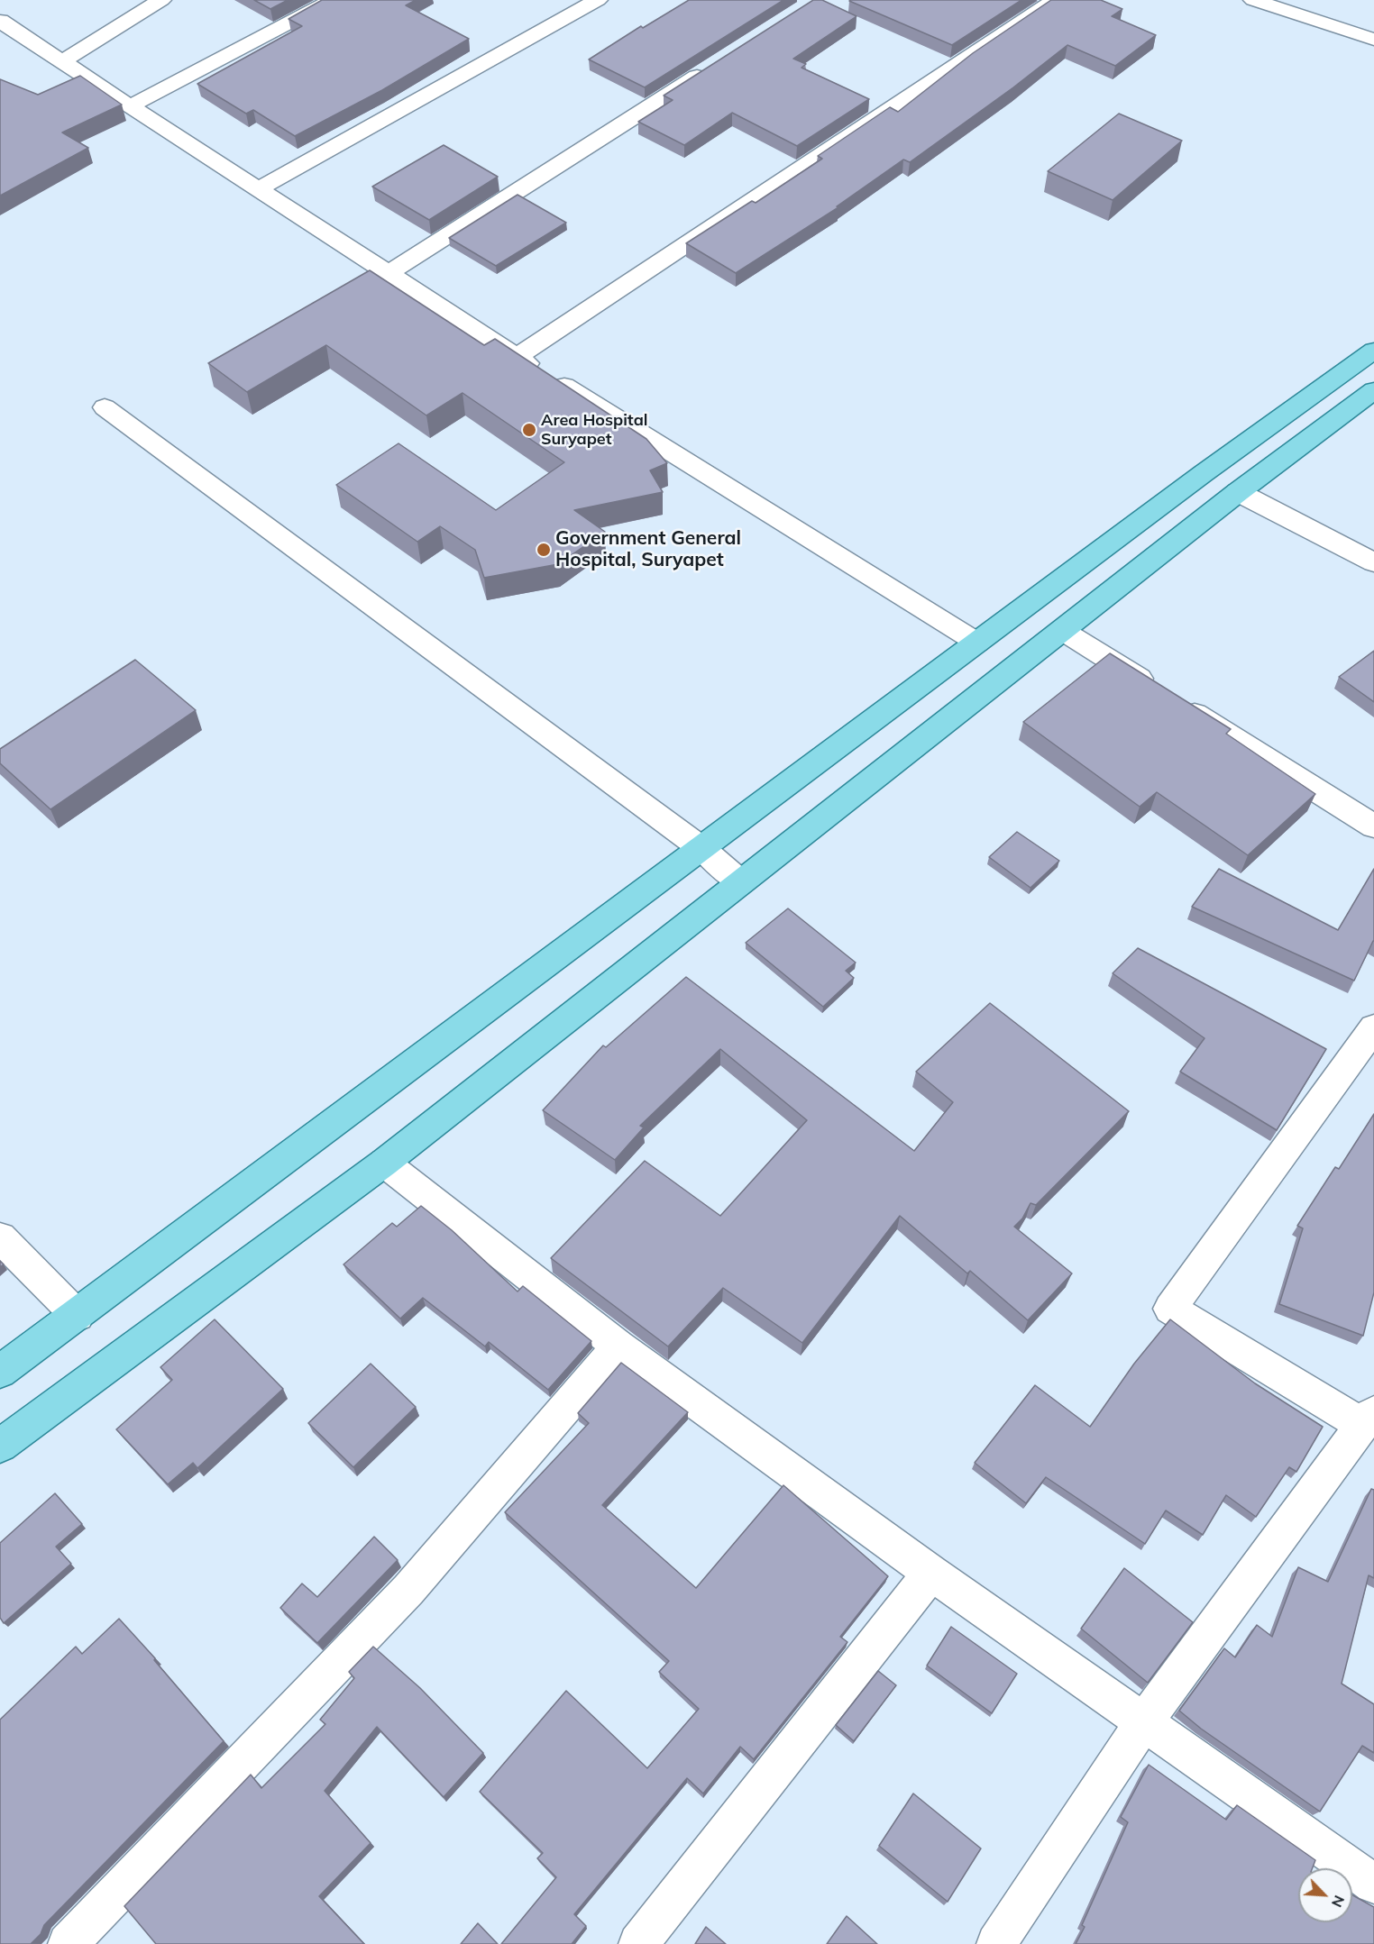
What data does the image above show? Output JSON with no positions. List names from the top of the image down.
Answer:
{
  "places": ["Area Hospital Suryapet", "Government General Hospital, Suryapet"],
  "north": "bottom right"
}
